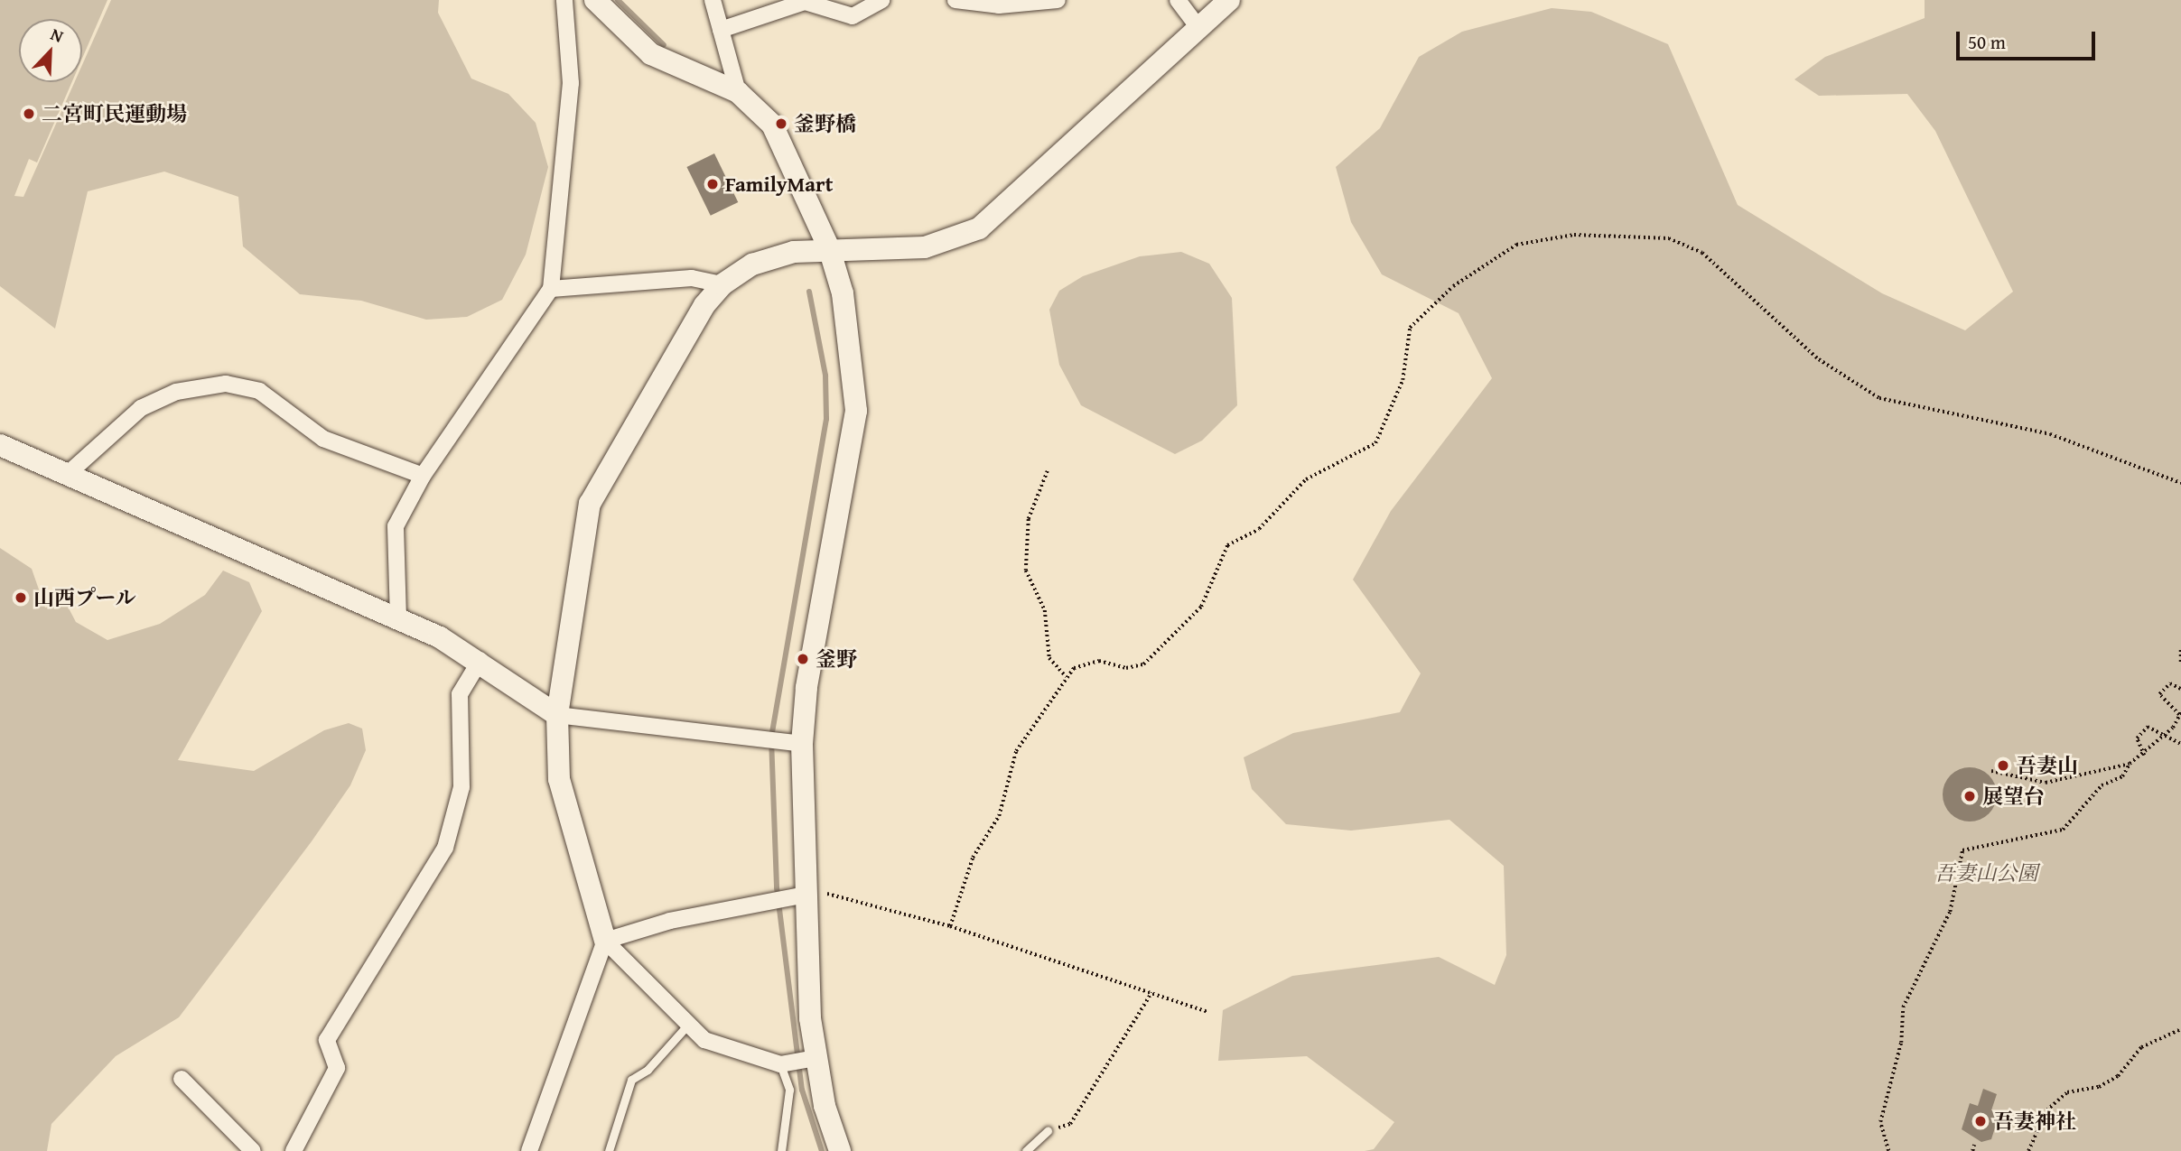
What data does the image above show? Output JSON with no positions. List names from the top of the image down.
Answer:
{
  "parks": ["吾妻山公園"],
  "places": [
    "二宮町民運動場",
    "釜野橋",
    "FamilyMart",
    "山西プール",
    "釜野",
    "吾妻山",
    "展望台",
    "吾妻神社"
  ],
  "scale_bar": "50 m",
  "north": "top right"
}
